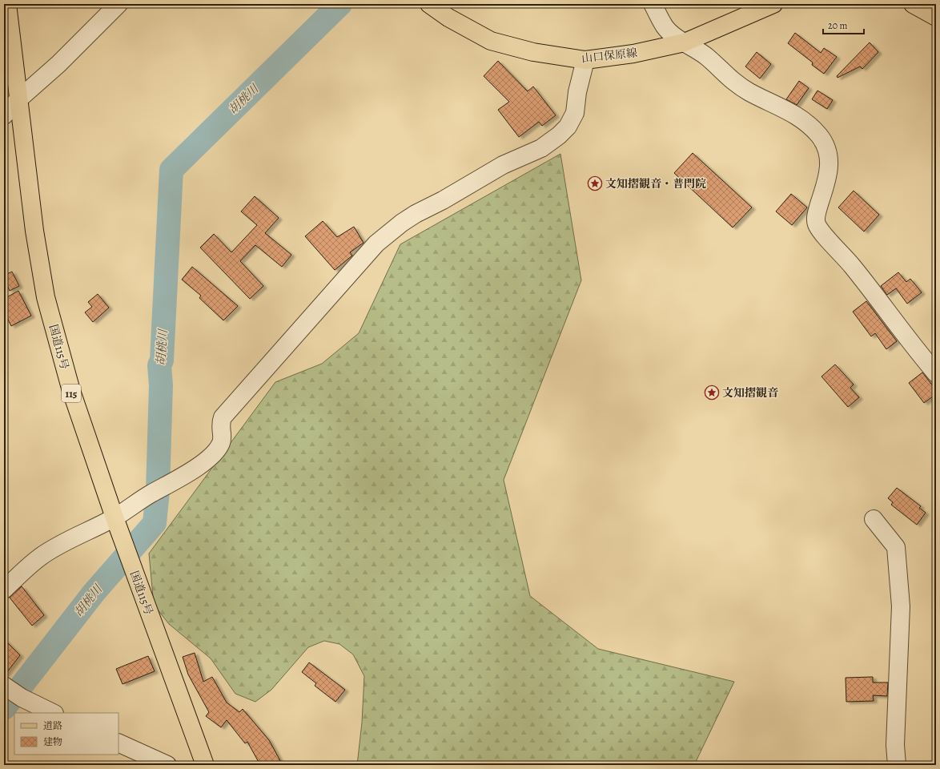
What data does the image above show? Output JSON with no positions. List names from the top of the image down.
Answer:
{
  "streets": {
    "main road": ["山口保原線", "国道115号", "115"]
  },
  "water": ["胡桃川"],
  "places": {
    "place": ["文知摺観音・普門院", "文知摺観音"]
  },
  "legend": ["道路", "建物"],
  "scale_bar": "20 m"
}
